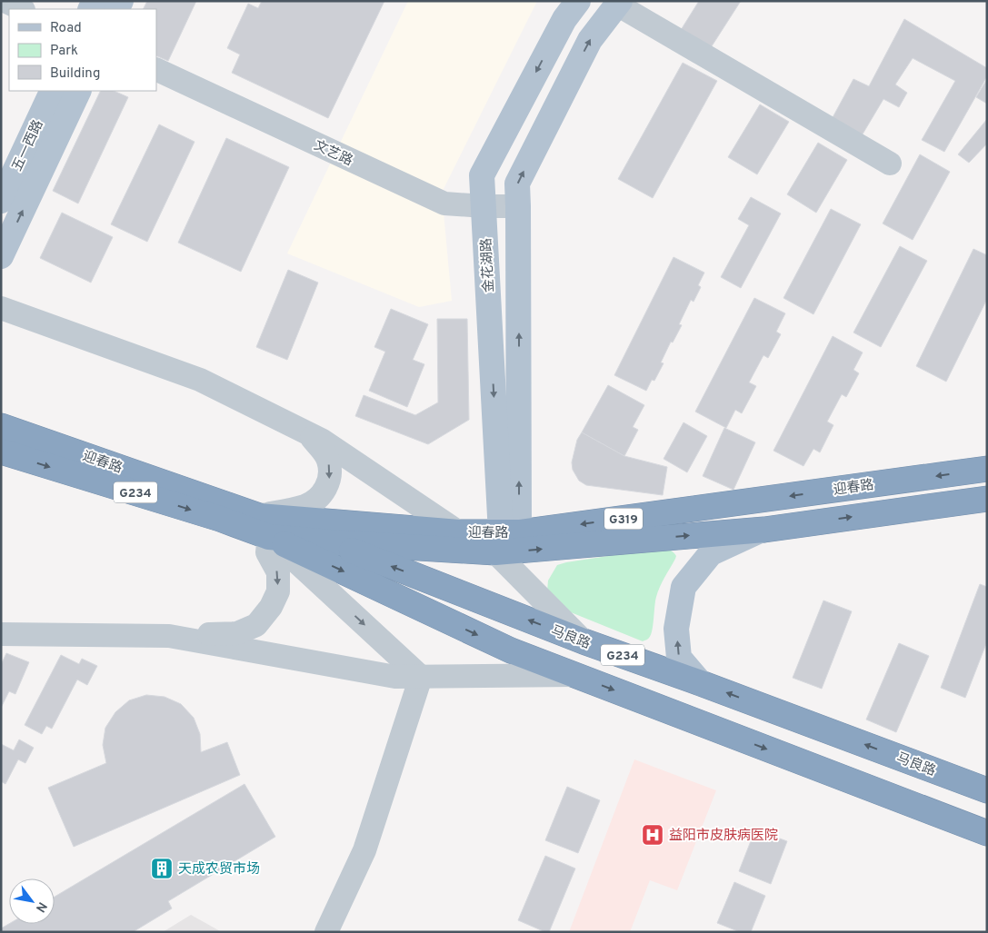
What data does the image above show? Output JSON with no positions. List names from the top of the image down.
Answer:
{
  "streets": {
    "highway": [
      "迎春路",
      "G234",
      "G319",
      "马良路"
    ],
    "main road": ["五一西路", "金花湖路"],
    "street": ["文艺路"]
  },
  "crossings": [
    ["文艺路", "金花湖路"],
    ["金花湖路", "迎春路"],
    ["迎春路", "G234"],
    ["迎春路", "马良路"]
  ],
  "places": {
    "hospital": ["益阳市皮肤病医院"],
    "building": ["天成农贸市场"]
  },
  "legend": ["Road", "Park", "Building"],
  "north": "bottom right"
}
